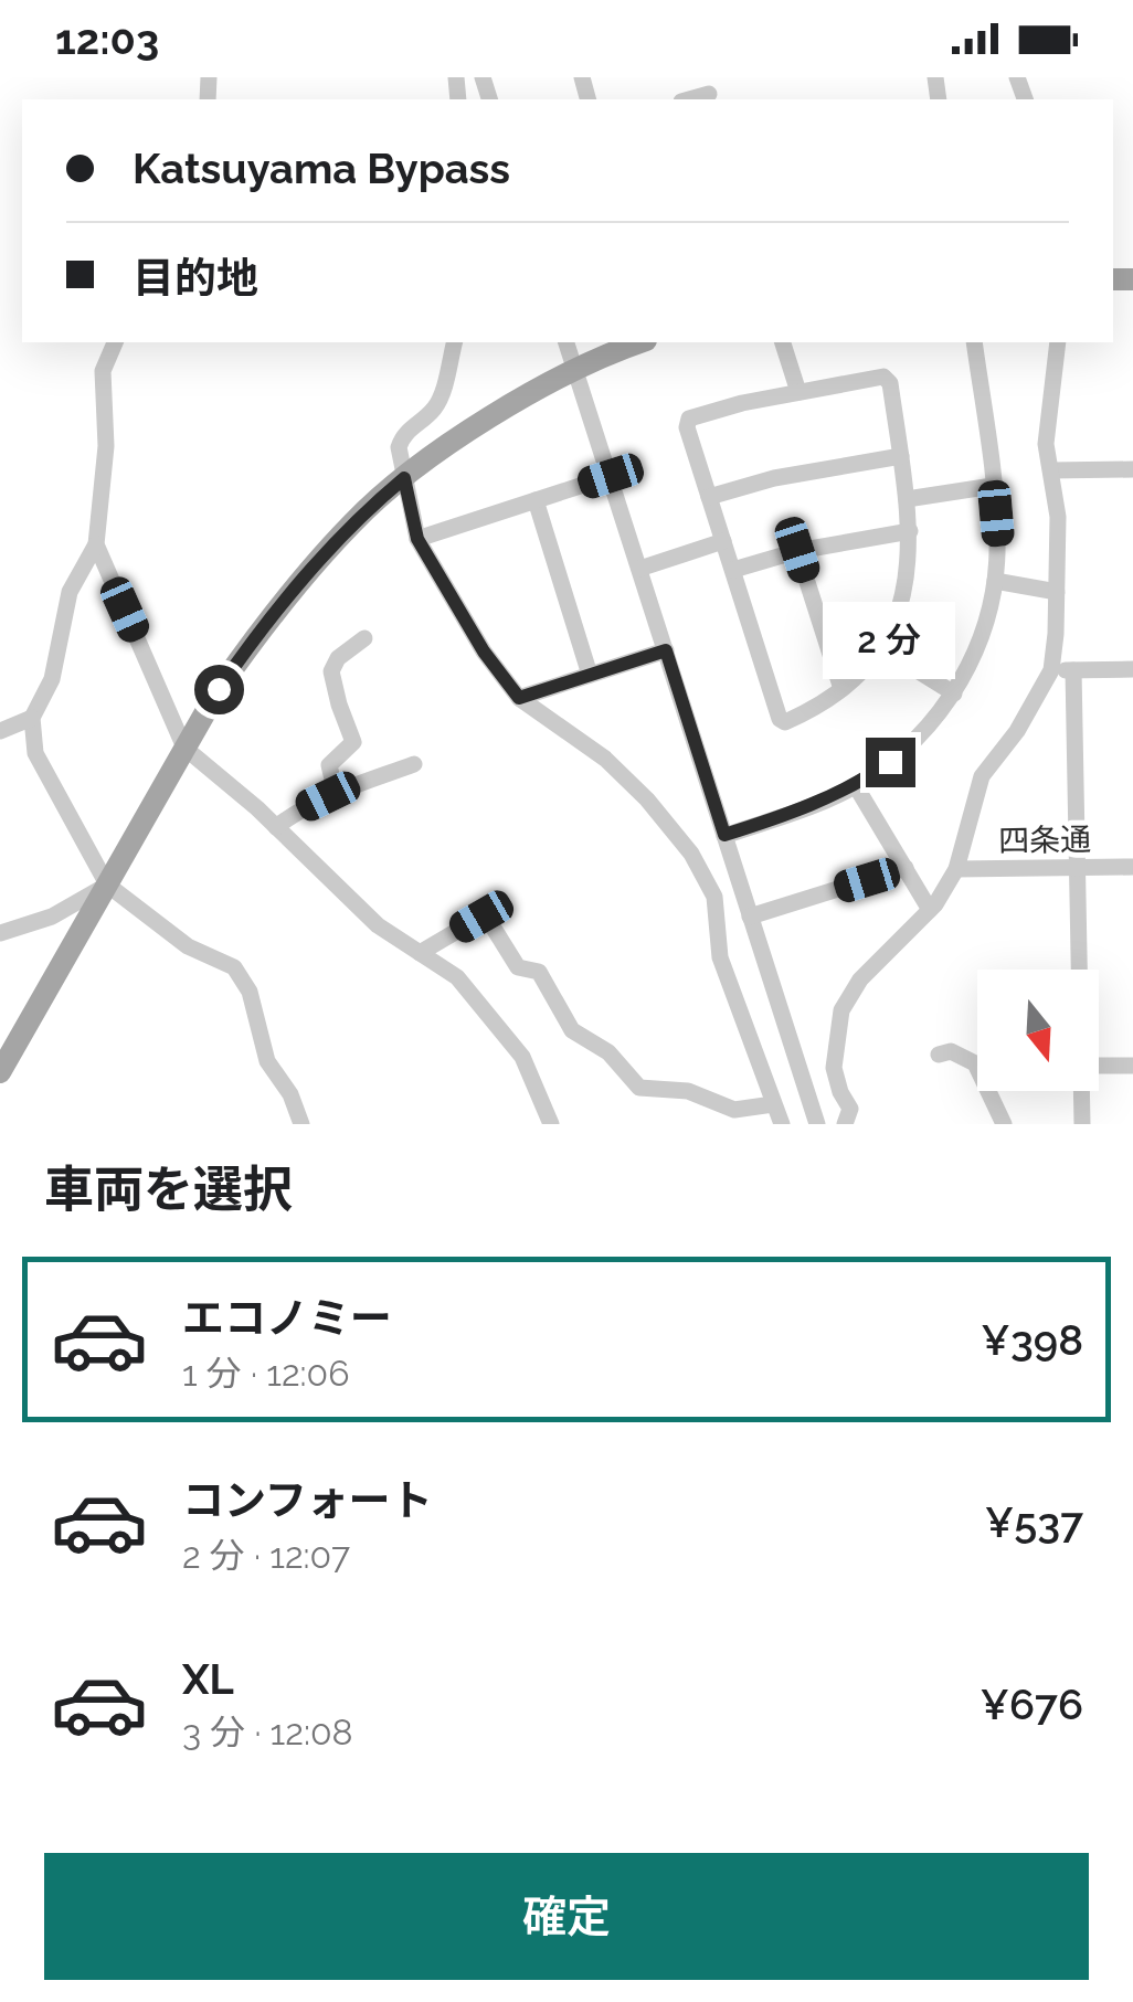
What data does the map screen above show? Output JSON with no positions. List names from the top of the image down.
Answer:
{
  "streets": {
    "street": ["四条通"]
  },
  "north": "bottom",
  "page": {
    "status": "12:03",
    "banner": ["Katsuyama Bypass", "目的地"],
    "bubble": "2 分",
    "heading": "車両を選択",
    "list": [
      {
        "name": "エコノミー",
        "note": "1 分 · 12:06",
        "value": "¥398"
      },
      {
        "name": "コンフォート",
        "note": "2 分 · 12:07",
        "value": "¥537"
      },
      {
        "name": "XL",
        "note": "3 分 · 12:08",
        "value": "¥676"
      }
    ],
    "buttons": "確定"
  }
}
